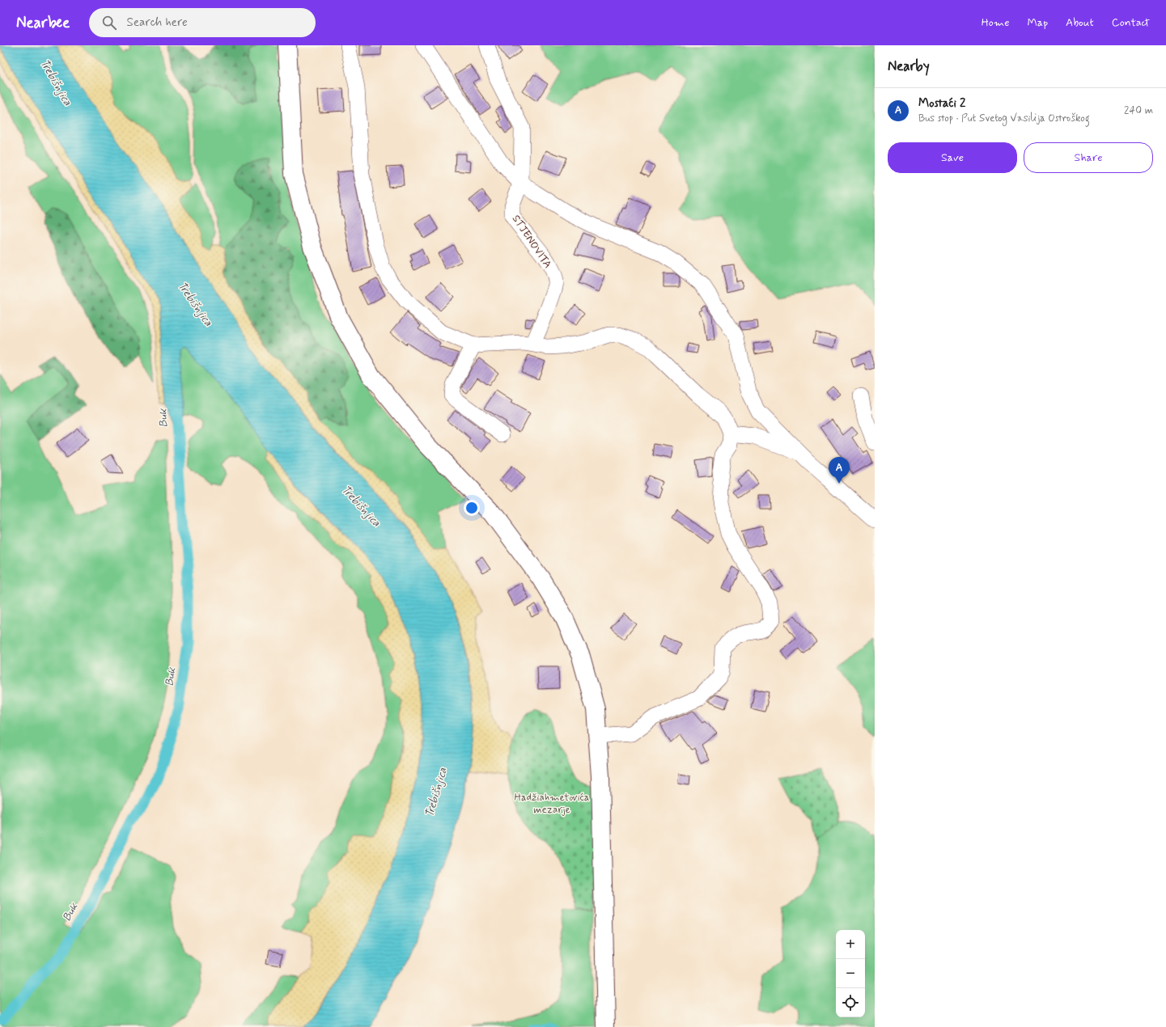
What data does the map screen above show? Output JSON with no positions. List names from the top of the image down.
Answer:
{
  "streets": {
    "street": ["STJENOVITA"]
  },
  "water": ["Trebišnjica", "Buk"],
  "parks": ["Hadžiahmetovića mezarje"],
  "page": {
    "header": "Nearbee",
    "search": "Search here",
    "nav": [
      "Home",
      "Map",
      "About",
      "Contact"
    ],
    "heading": "Nearby",
    "list": [
      {
        "mark": "A",
        "name": "Mostaći 2",
        "note": "Bus stop · Put Svetog Vasilija Ostroškog",
        "value": "240 m"
      }
    ],
    "buttons": ["Save", "Share"],
    "pins": "A",
    "map_buttons": ["+", "−"]
  }
}
